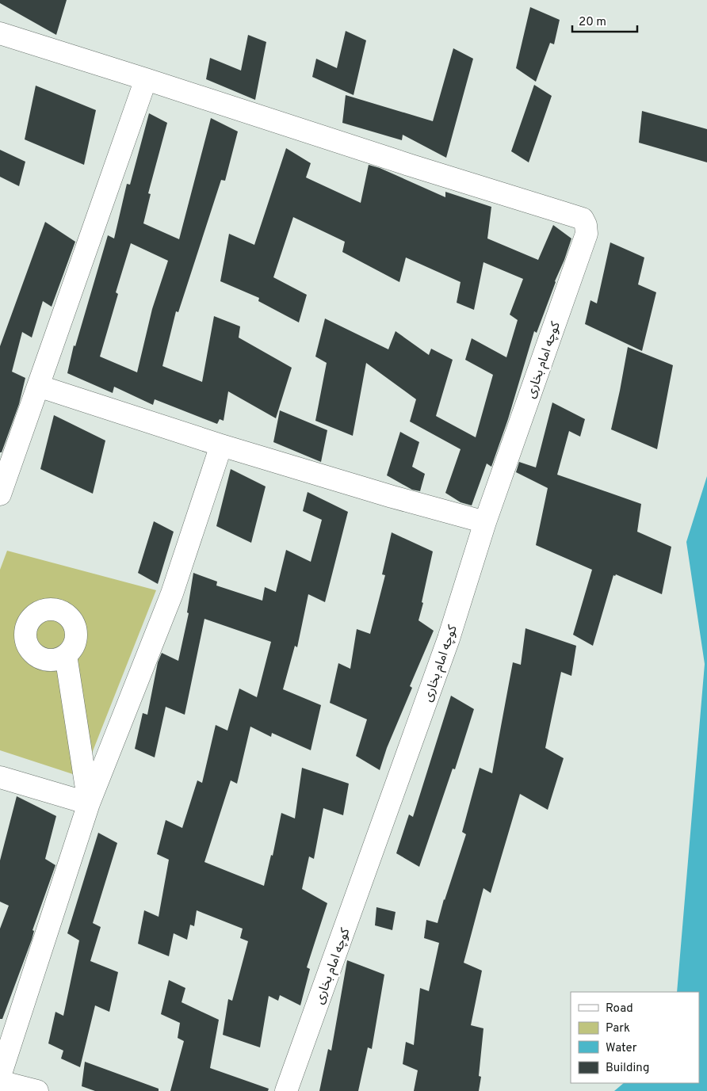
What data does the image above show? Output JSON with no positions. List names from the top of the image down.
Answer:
{
  "streets": {
    "street": ["کوچه امام بخاری"]
  },
  "legend": [
    "Road",
    "Park",
    "Water",
    "Building"
  ],
  "scale_bar": "20 m"
}
